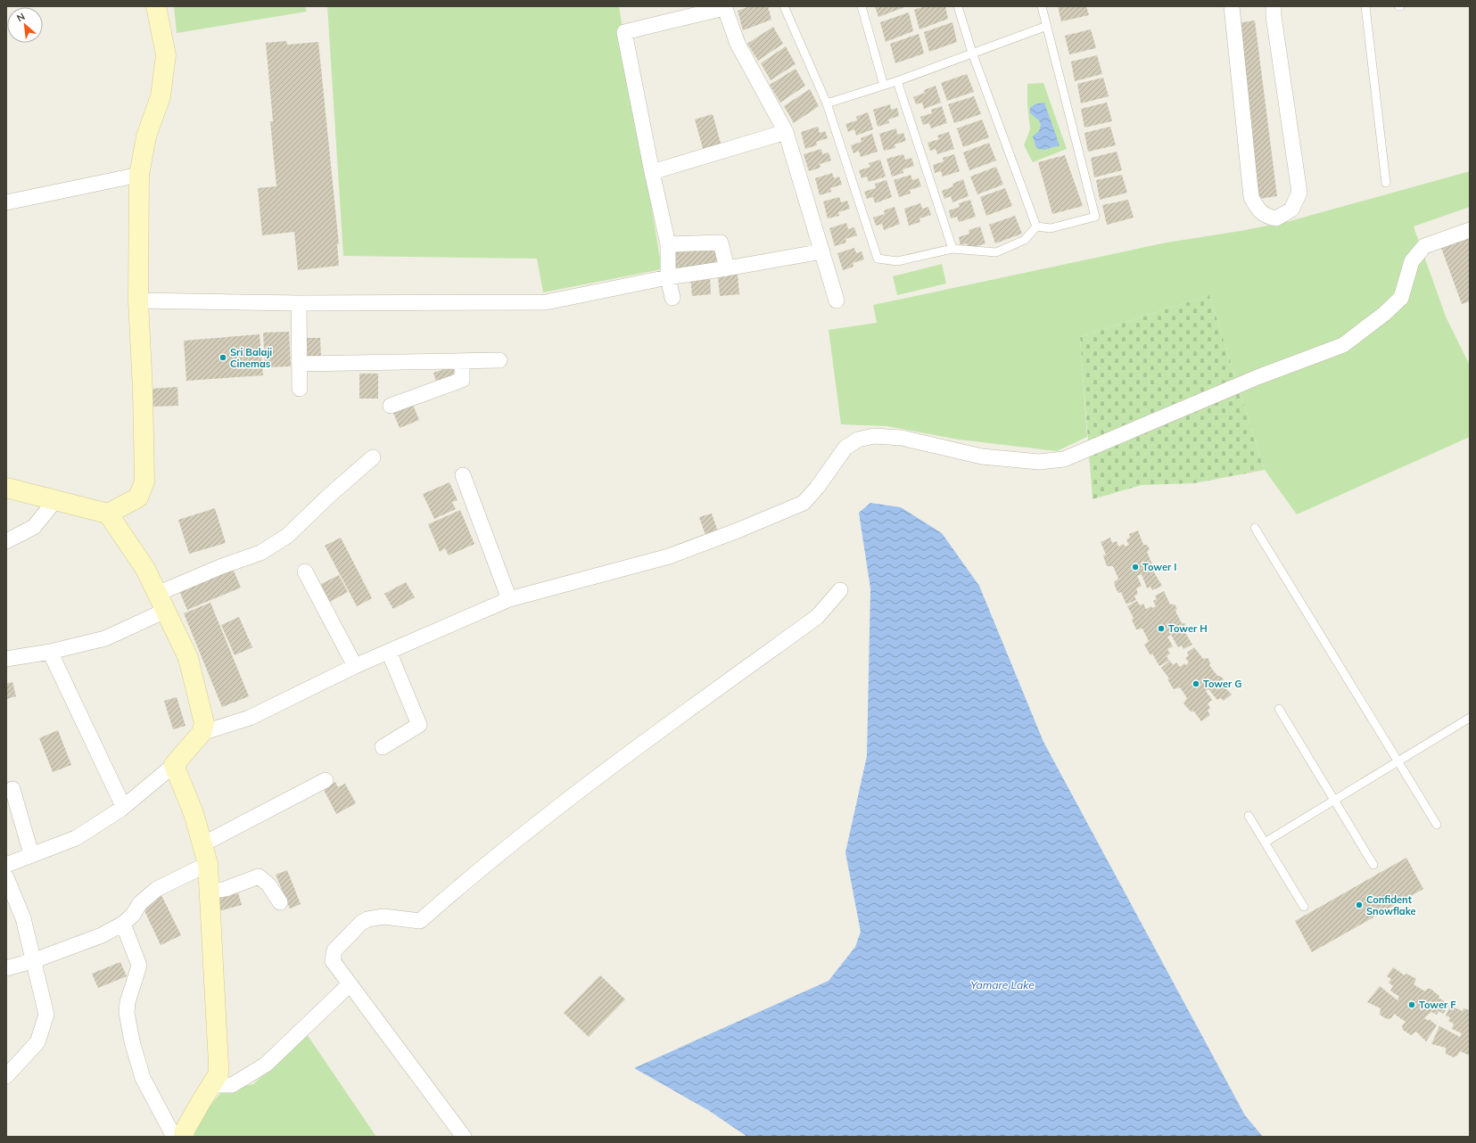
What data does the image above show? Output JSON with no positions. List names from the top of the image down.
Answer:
{
  "water": ["Yamare Lake"],
  "places": [
    "Sri Balaji Cinemas",
    "Tower I",
    "Tower H",
    "Tower G",
    "Confident Snowflake",
    "Tower F"
  ],
  "north": "top left"
}
